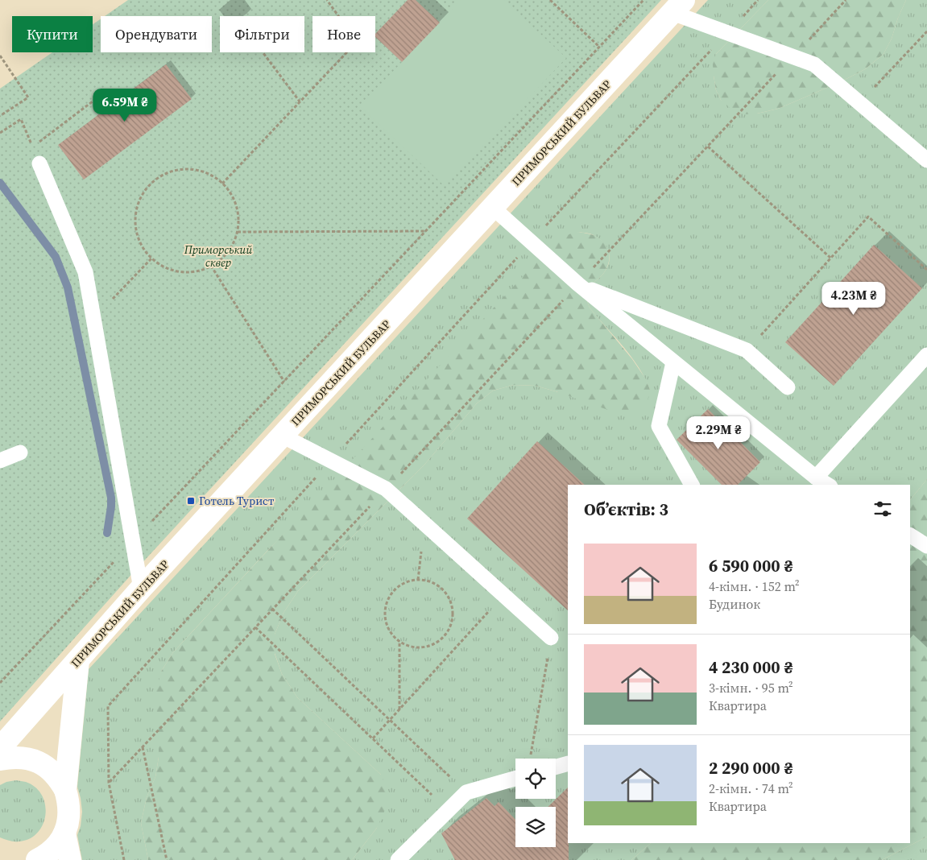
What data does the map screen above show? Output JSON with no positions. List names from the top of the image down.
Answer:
{
  "streets": {
    "street": ["ПРИМОРСЬКИЙ БУЛЬВАР"]
  },
  "parks": ["Приморський сквер"],
  "places": {
    "transit": ["Готель Турист"]
  },
  "page": {
    "chip": [
      "Купити",
      "Орендувати",
      "Фільтри",
      "Нове"
    ],
    "price": ["6.59M ₴", "4.23M ₴", "2.29M ₴"],
    "heading": "Об’єктів: 3",
    "list": [
      {
        "name": "6 590 000 ₴",
        "note": "4-кімн. · 152 m² · Будинок"
      },
      {
        "name": "4 230 000 ₴",
        "note": "3-кімн. · 95 m² · Квартира"
      },
      {
        "name": "2 290 000 ₴",
        "note": "2-кімн. · 74 m² · Квартира"
      }
    ]
  }
}
